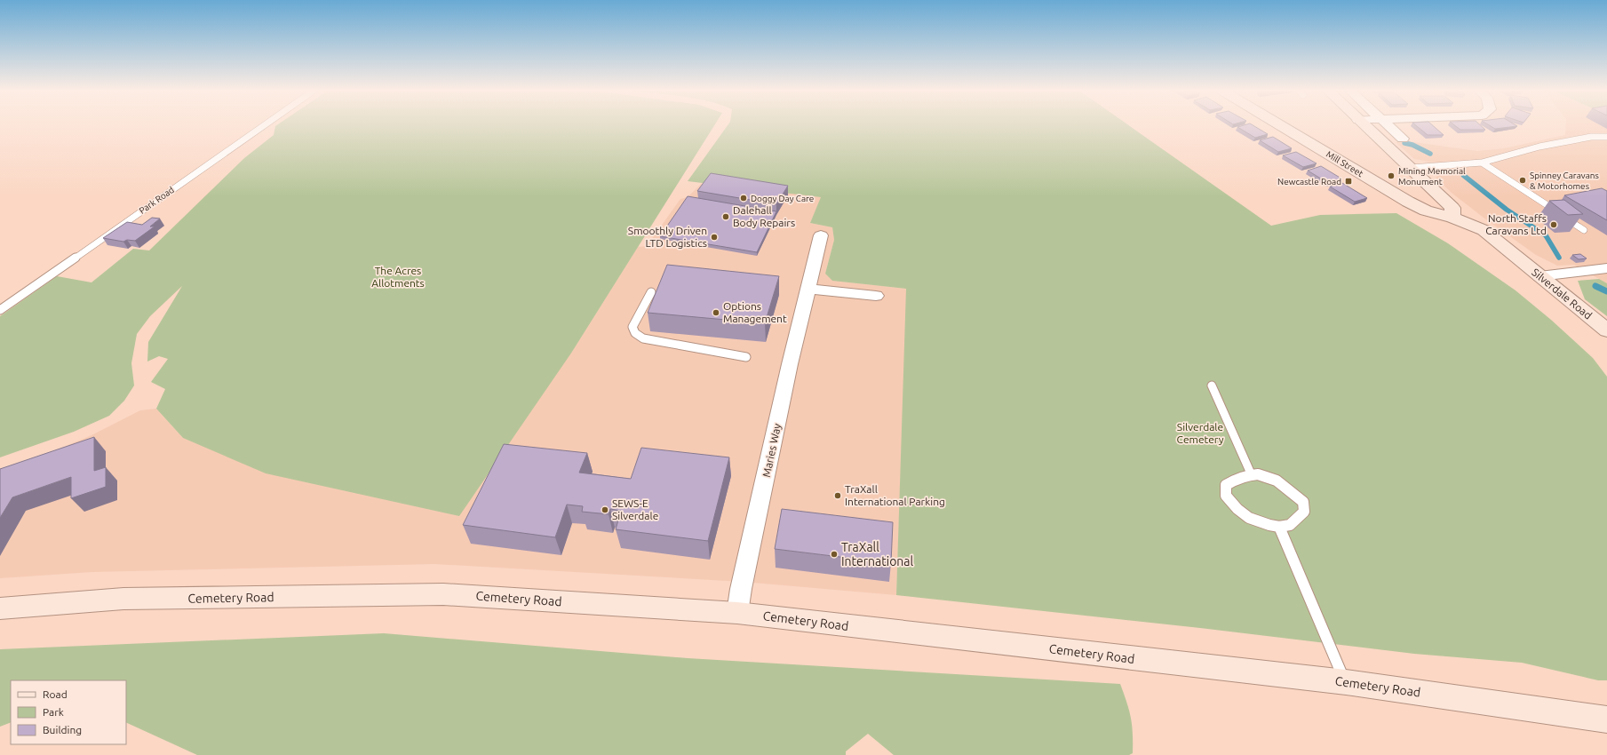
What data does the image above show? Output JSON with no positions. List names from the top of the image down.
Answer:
{
  "streets": {
    "street": [
      "Mill Street",
      "Silverdale Road",
      "Maries Way",
      "Cemetery Road"
    ],
    "lane": ["Park Road"]
  },
  "crossings": [
    ["Mill Street", "Silverdale Road"],
    ["Maries Way", "Cemetery Road"]
  ],
  "parks": ["The Acres Allotments", "Silverdale Cemetery"],
  "places": {
    "other": [
      "Mining Memorial Monument",
      "Spinney Caravans & Motorhomes",
      "Doggy Day Care",
      "Dalehall Body Repairs",
      "North Staffs Caravans Ltd",
      "Smoothly Driven LTD Logistics",
      "Options Management",
      "TraXall International Parking",
      "SEWS-E Silverdale",
      "TraXall International"
    ],
    "transit": ["Newcastle Road"]
  },
  "legend": ["Road", "Park", "Building"]
}
